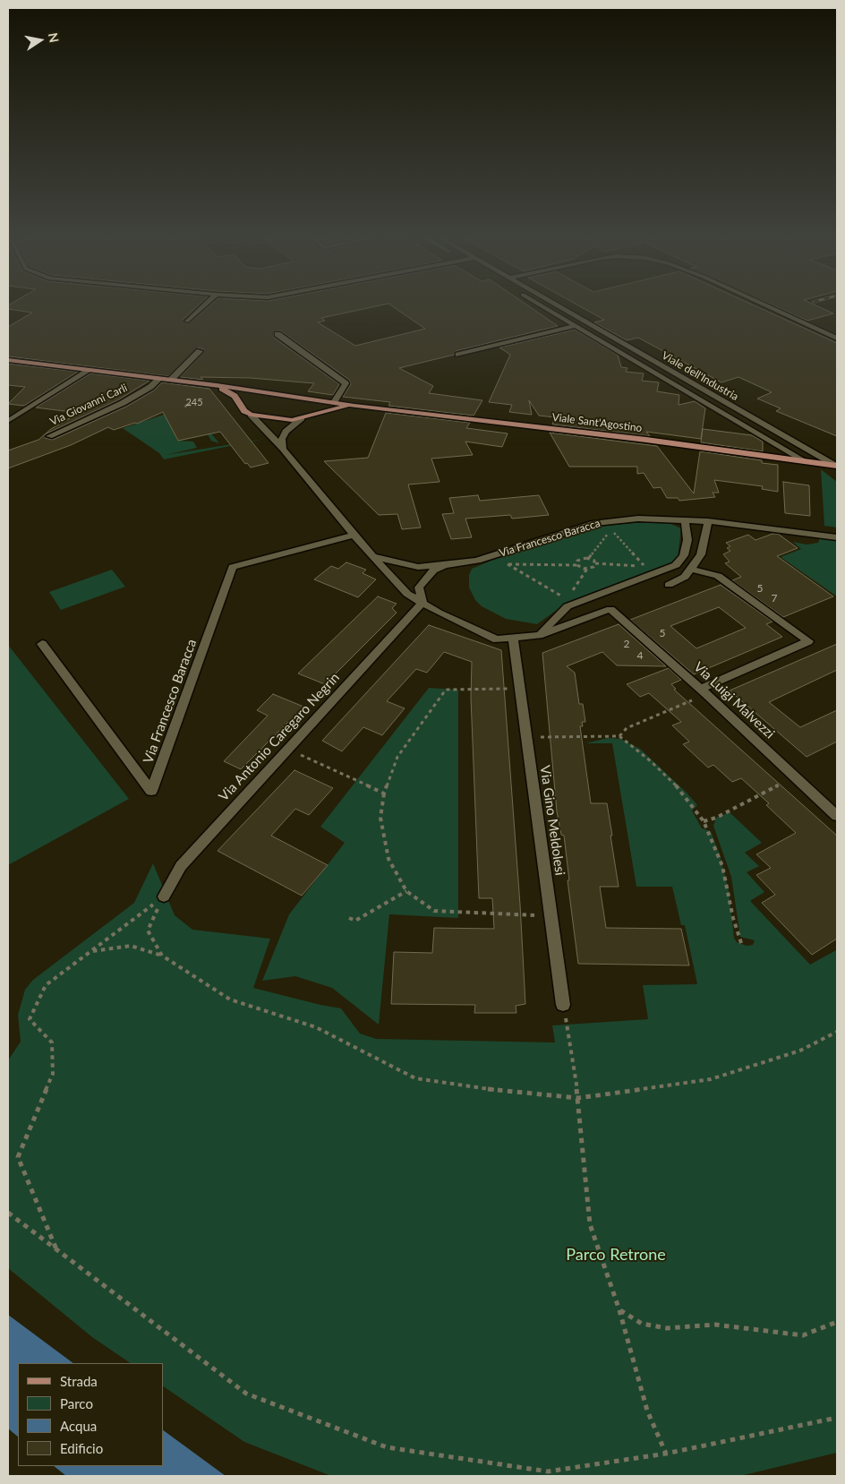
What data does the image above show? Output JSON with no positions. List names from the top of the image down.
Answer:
{
  "streets": {
    "main road": ["Viale Sant'Agostino"],
    "street": [
      "Viale dell'Industria",
      "Via Giovanni Carli",
      "Via Francesco Baracca",
      "Via Luigi Malvezzi",
      "Via Antonio Caregaro Negrin",
      "Via Gino Meldolesi"
    ]
  },
  "crossings": [
    ["Viale dell'Industria", "Viale Sant'Agostino"],
    ["Via Giovanni Carli", "Viale Sant'Agostino"]
  ],
  "parks": ["Parco Retrone"],
  "house_numbers": [
    "245",
    "5",
    "7",
    "5",
    "2",
    "4"
  ],
  "legend": [
    "Strada",
    "Parco",
    "Acqua",
    "Edificio"
  ],
  "north": "right"
}
